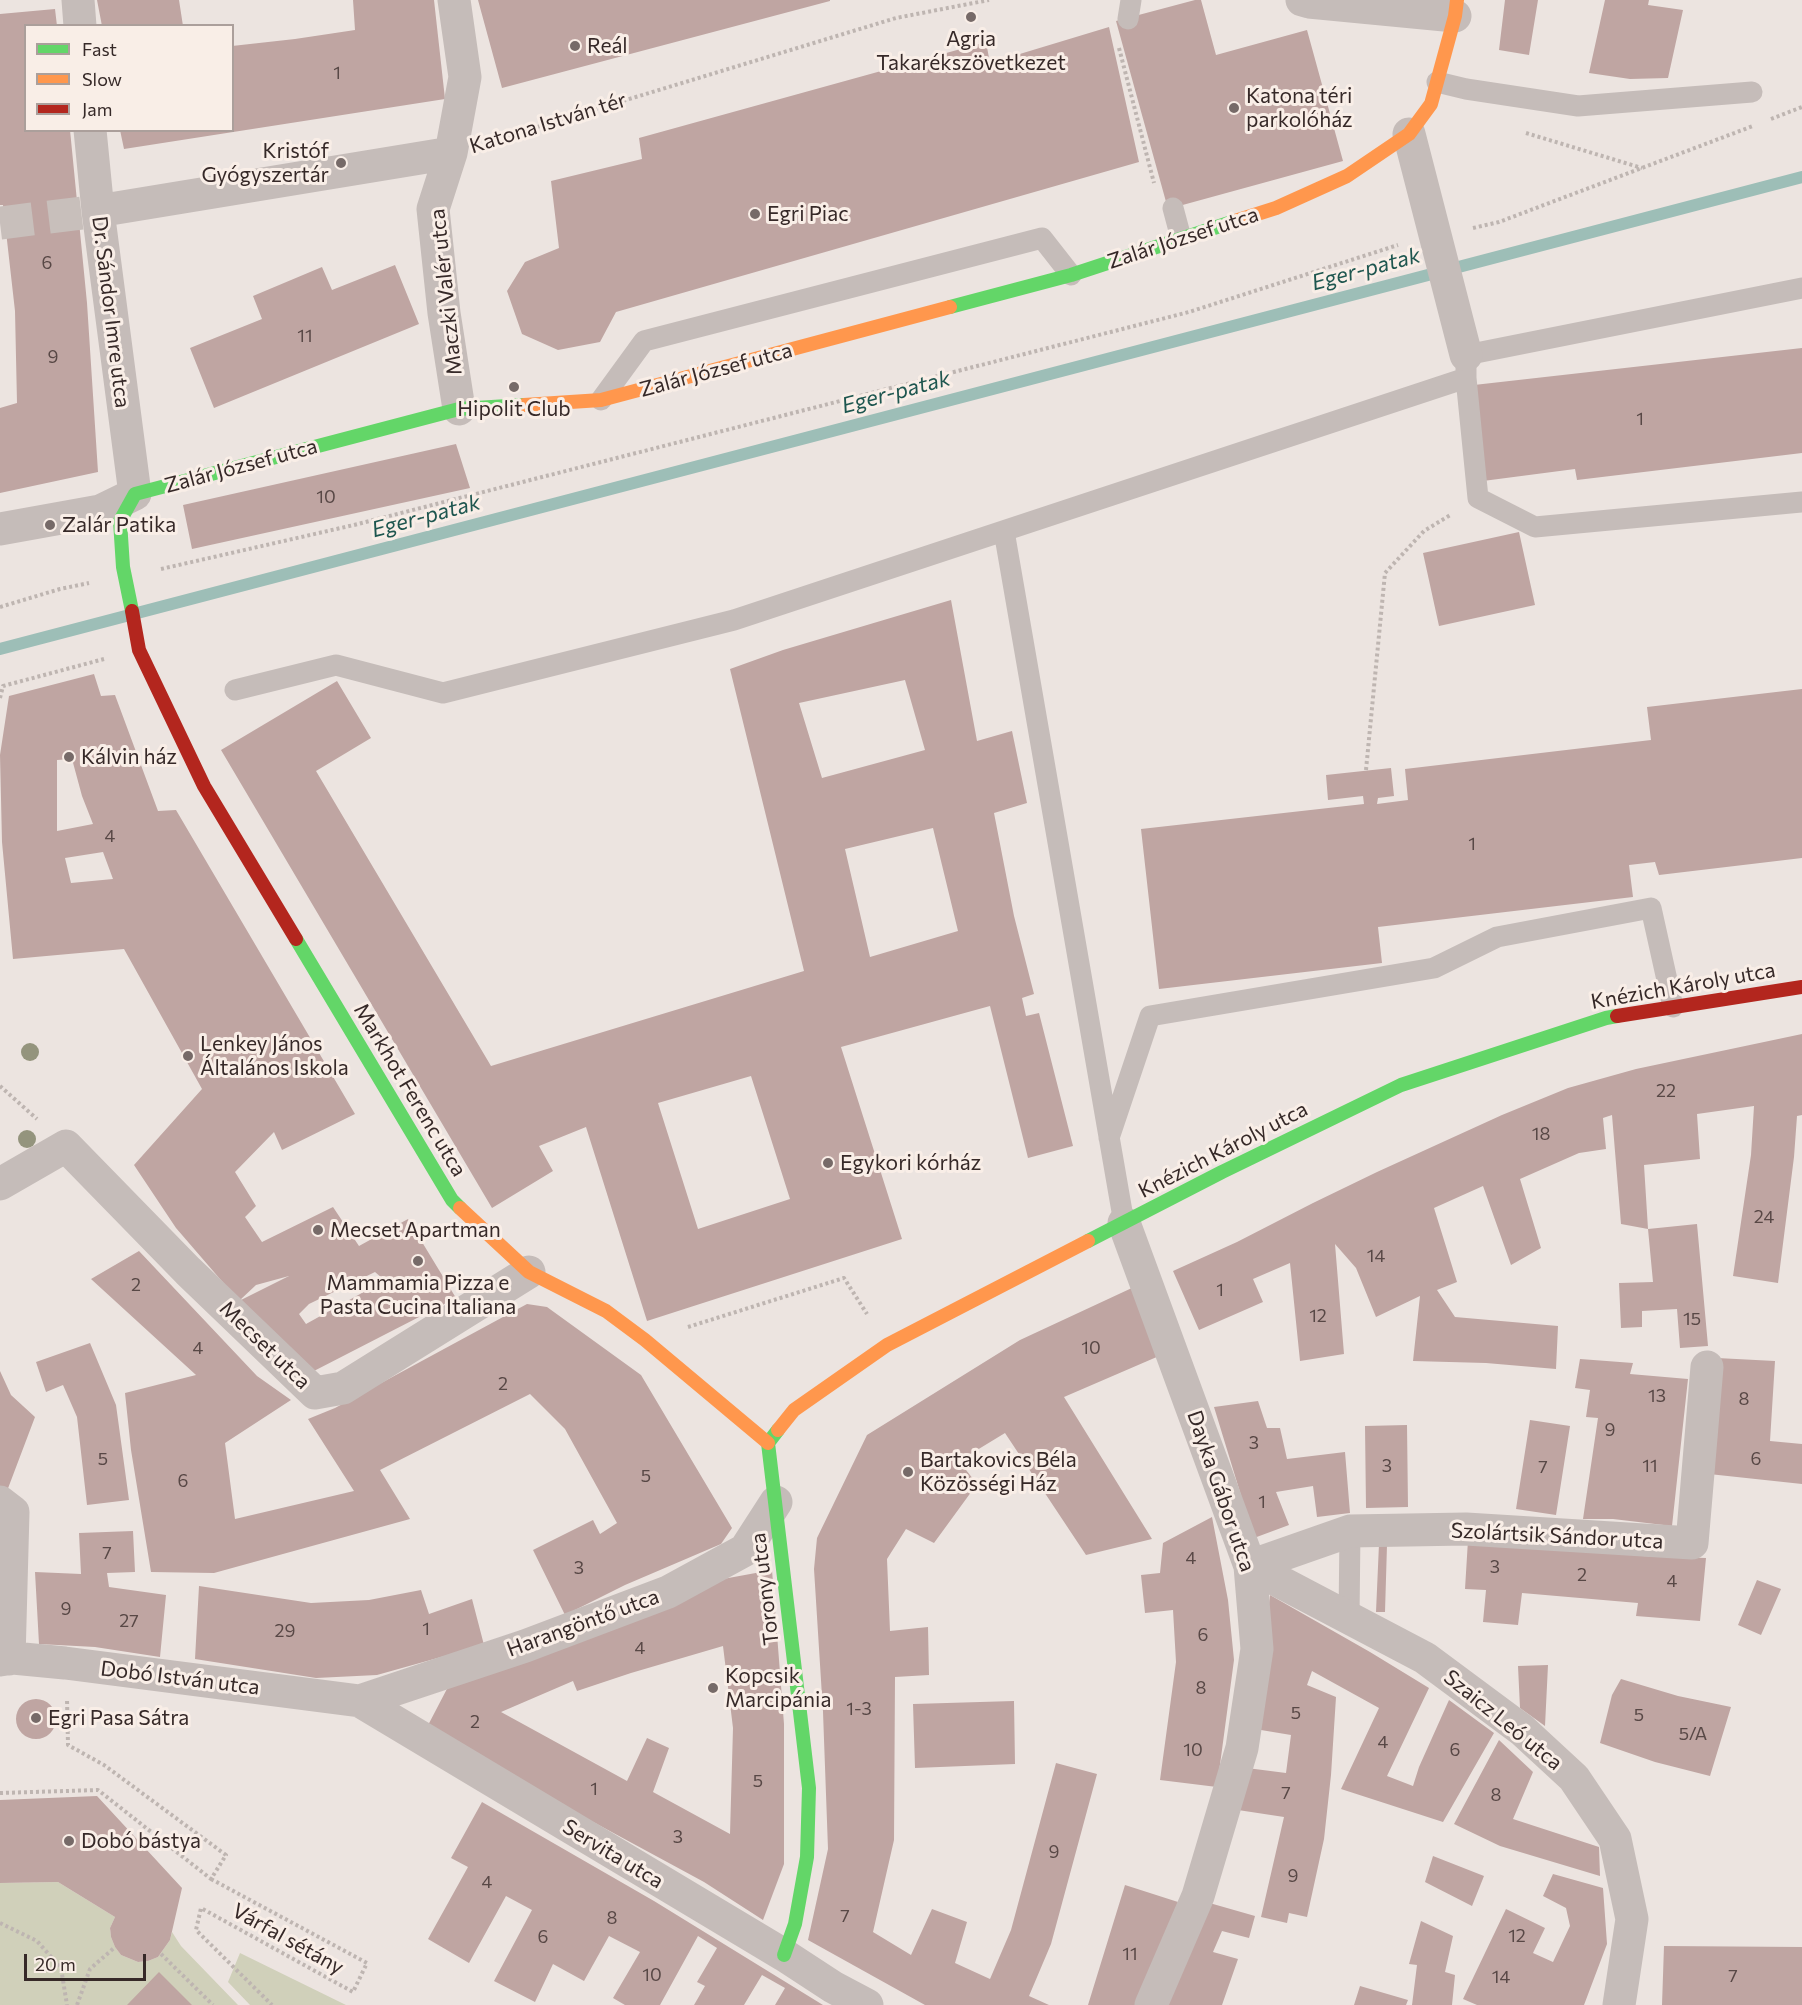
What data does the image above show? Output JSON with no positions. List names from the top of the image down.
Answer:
{
  "streets": {
    "street": [
      "Katona István tér",
      "Zalár József utca",
      "Maczki Valér utca",
      "Dr. Sándor Imre utca",
      "Knézich Károly utca",
      "Markhot Ferenc utca",
      "Mecset utca",
      "Dayka Gábor utca",
      "Szolártsik Sándor utca",
      "Torony utca",
      "Harangöntő utca",
      "Dobó István utca",
      "Szaicz Leó utca",
      "Servita utca"
    ],
    "path": ["Várfal sétány"]
  },
  "crossings": [
    ["Katona István tér", "Maczki Valér utca"],
    ["Katona István tér", "Dr. Sándor Imre utca"],
    ["Zalár József utca", "Maczki Valér utca"],
    ["Zalár József utca", "Dr. Sándor Imre utca"],
    ["Zalár József utca", "Markhot Ferenc utca"],
    ["Dr. Sándor Imre utca", "Markhot Ferenc utca"],
    ["Knézich Károly utca", "Markhot Ferenc utca"],
    ["Knézich Károly utca", "Dayka Gábor utca"],
    ["Markhot Ferenc utca", "Mecset utca"],
    ["Dayka Gábor utca", "Szolártsik Sándor utca"],
    ["Dayka Gábor utca", "Szaicz Leó utca"],
    ["Szolártsik Sándor utca", "Szaicz Leó utca"],
    ["Torony utca", "Harangöntő utca"],
    ["Torony utca", "Servita utca"],
    ["Harangöntő utca", "Dobó István utca"],
    ["Harangöntő utca", "Servita utca"],
    ["Dobó István utca", "Servita utca"]
  ],
  "water": ["Eger-patak"],
  "places": [
    "Agria Takarékszövetkezet",
    "Reál",
    "Katona téri parkolóház",
    "Kristóf Gyógyszertár",
    "Egri Piac",
    "Hipolit Club",
    "Zalár Patika",
    "Kálvin ház",
    "Lenkey János Általános Iskola",
    "Egykori kórház",
    "Mecset Apartman",
    "Mammamia Pizza e Pasta Cucina Italiana",
    "Bartakovics Béla Közösségi Ház",
    "Kopcsik Marcipánia",
    "Egri Pasa Sátra",
    "Dobó bástya"
  ],
  "house_numbers": [
    "1",
    "6",
    "11",
    "9",
    "1",
    "10",
    "4",
    "1",
    "22",
    "18",
    "24",
    "14",
    "2",
    "1",
    "12",
    "15",
    "4",
    "10",
    "2",
    "13",
    "8",
    "9",
    "3",
    "5",
    "6",
    "3",
    "11",
    "7",
    "5",
    "6",
    "1",
    "7",
    "4",
    "3",
    "3",
    "2",
    "4",
    "9",
    "27",
    "1",
    "29",
    "6",
    "4",
    "8",
    "1-3",
    "5",
    "5",
    "2",
    "5/A",
    "4",
    "10",
    "6",
    "5",
    "1",
    "7",
    "8",
    "3",
    "9",
    "9",
    "4",
    "7",
    "8",
    "12",
    "6",
    "11",
    "10",
    "7",
    "14"
  ],
  "legend": ["Fast", "Slow", "Jam"],
  "scale_bar": "20 m"
}
